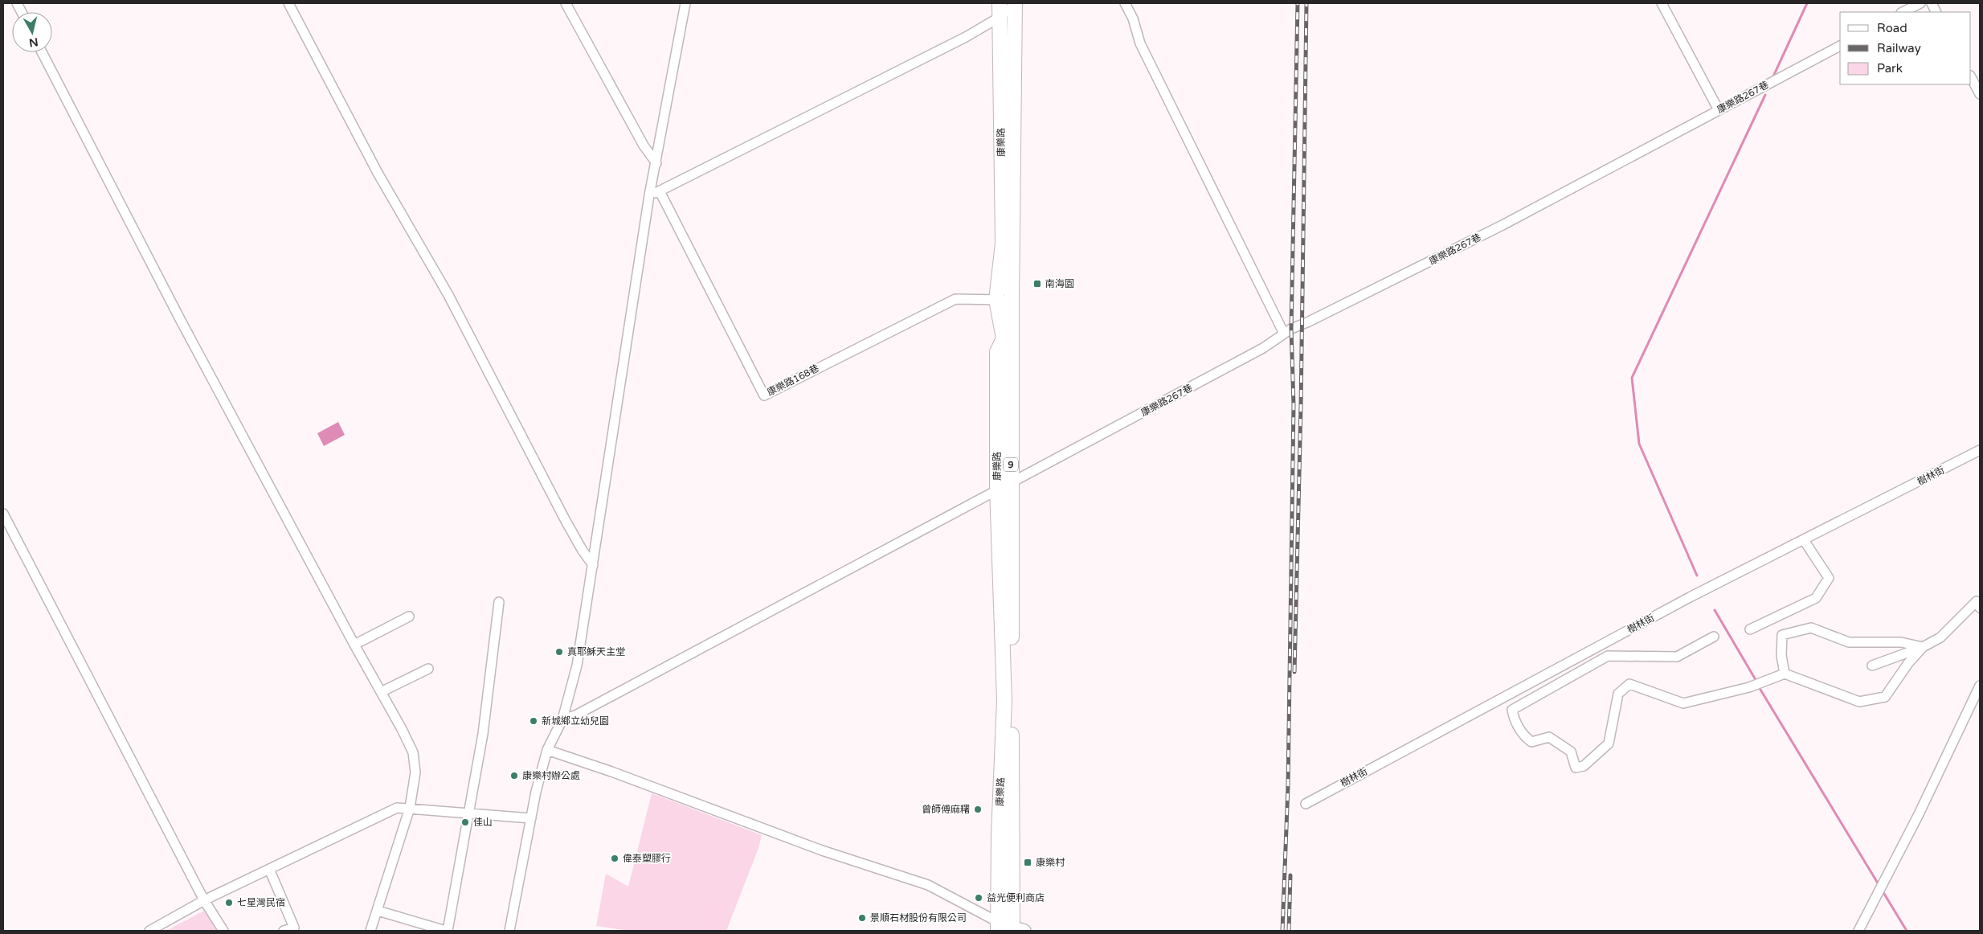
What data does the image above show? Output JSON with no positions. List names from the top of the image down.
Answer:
{
  "streets": {
    "main road": ["康樂路", "9"],
    "street": ["康樂路267巷", "康樂路168巷", "樹林街"]
  },
  "crossings": [
    ["康樂路267巷", "康樂路"],
    ["康樂路", "康樂路168巷"]
  ],
  "places": {
    "transit": ["南海園", "康樂村"],
    "other": [
      "真耶穌天主堂",
      "新城鄉立幼兒園",
      "康樂村辦公處",
      "曾師傅麻糬",
      "佳山",
      "偉泰塑膠行",
      "益光便利商店",
      "七星灣民宿",
      "景順石材股份有限公司"
    ]
  },
  "legend": ["Road", "Railway", "Park"],
  "north": "bottom"
}
